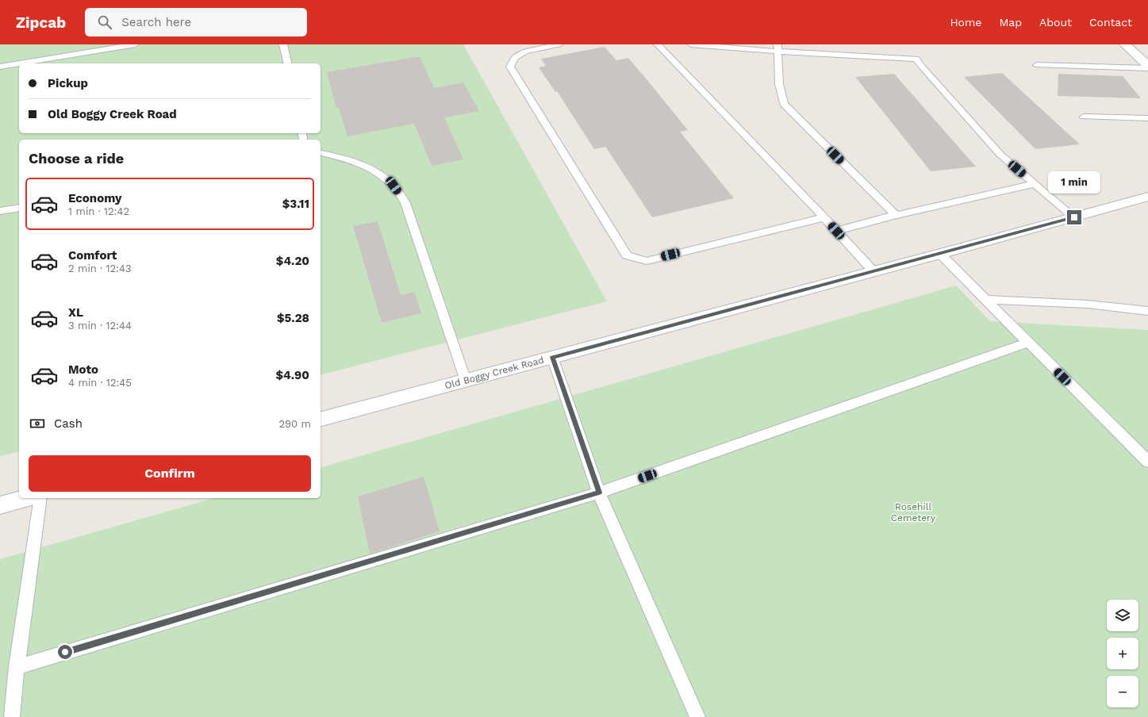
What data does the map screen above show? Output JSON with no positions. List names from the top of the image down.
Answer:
{
  "streets": {
    "street": ["Old Boggy Creek Road"]
  },
  "parks": ["Rosehill Cemetery"],
  "page": {
    "header": "Zipcab",
    "search": "Search here",
    "nav": [
      "Home",
      "Map",
      "About",
      "Contact"
    ],
    "banner": ["Pickup", "Old Boggy Creek Road"],
    "heading": "Choose a ride",
    "bubble": "1 min",
    "list": [
      {
        "name": "Economy",
        "note": "1 min · 12:42",
        "value": "$3.11"
      },
      {
        "name": "Comfort",
        "note": "2 min · 12:43",
        "value": "$4.20"
      },
      {
        "name": "XL",
        "note": "3 min · 12:44",
        "value": "$5.28"
      },
      {
        "name": "Moto",
        "note": "4 min · 12:45",
        "value": "$4.90"
      }
    ],
    "pay": ["Cash", "290 m"],
    "buttons": "Confirm",
    "map_buttons": ["+", "−"]
  }
}
